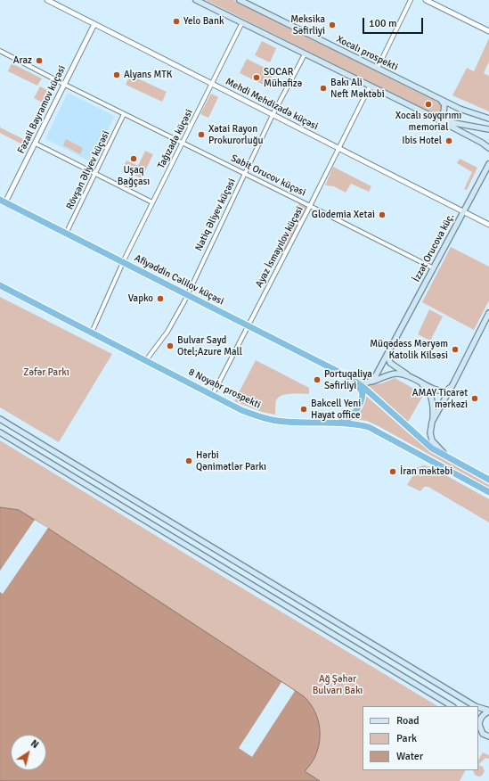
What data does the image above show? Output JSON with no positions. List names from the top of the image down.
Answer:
{
  "streets": {
    "highway": ["Afiyəddin Cəlilov küçəsi", "8 Noyabr prospekti"],
    "main road": ["Xocalı prospekti", "İzzət Orucova küç."],
    "street": [
      "Mehdi Mehdizadə küçəsi",
      "Fəzail Bayramov küçəsi",
      "Tağızadə küçəsi",
      "Rövşən Əliyev küçəsi",
      "Sabit Orucov küçəsi",
      "Natiq Əliyev küçəsi",
      "Ayaz İsmayılov küçəsi"
    ]
  },
  "crossings": [
    ["Mehdi Mehdizadə küçəsi", "Fəzail Bayramov küçəsi"],
    ["Mehdi Mehdizadə küçəsi", "Tağızadə küçəsi"],
    ["Mehdi Mehdizadə küçəsi", "Natiq Əliyev küçəsi"],
    ["Mehdi Mehdizadə küçəsi", "Ayaz İsmayılov küçəsi"],
    ["Mehdi Mehdizadə küçəsi", "İzzət Orucova küç."],
    ["Fəzail Bayramov küçəsi", "Sabit Orucov küçəsi"],
    ["Fəzail Bayramov küçəsi", "Afiyəddin Cəlilov küçəsi"],
    ["Tağızadə küçəsi", "Sabit Orucov küçəsi"],
    ["Tağızadə küçəsi", "Afiyəddin Cəlilov küçəsi"],
    ["Rövşən Əliyev küçəsi", "Sabit Orucov küçəsi"],
    ["Rövşən Əliyev küçəsi", "Afiyəddin Cəlilov küçəsi"],
    ["Sabit Orucov küçəsi", "Natiq Əliyev küçəsi"],
    ["Sabit Orucov küçəsi", "Ayaz İsmayılov küçəsi"],
    ["Sabit Orucov küçəsi", "İzzət Orucova küç."],
    ["Natiq Əliyev küçəsi", "Afiyəddin Cəlilov küçəsi"],
    ["Natiq Əliyev küçəsi", "8 Noyabr prospekti"],
    ["Ayaz İsmayılov küçəsi", "Afiyəddin Cəlilov küçəsi"],
    ["Ayaz İsmayılov küçəsi", "8 Noyabr prospekti"]
  ],
  "parks": ["Zəfər Parkı", "Ağ Şəhər Bulvarı Bakı"],
  "places": [
    "Yelo Bank",
    "Meksika Səfirliyi",
    "Araz",
    "Alyans MTK",
    "SOCAR Mühafizə",
    "Bakı Ali Neft Məktəbi",
    "Xocalı soyqırımı memorial",
    "Xətai Rayon Prokurorluğu",
    "Ibis Hotel",
    "Uşaq Bağçası",
    "Glodemia Xetai",
    "Vapko",
    "Bulvar Sayd Otel;Azure Mall",
    "Müqədəss Məryəm Katolik Kilsəsi",
    "Portuqaliya Səfirliyi",
    "AMAY Ticarət mərkəzi",
    "Bakcell Yeni Hayat office",
    "Hərbi Qənimətlər Parkı",
    "İran məktəbi"
  ],
  "legend": ["Road", "Park", "Water"],
  "scale_bar": "100 m",
  "north": "top right"
}
